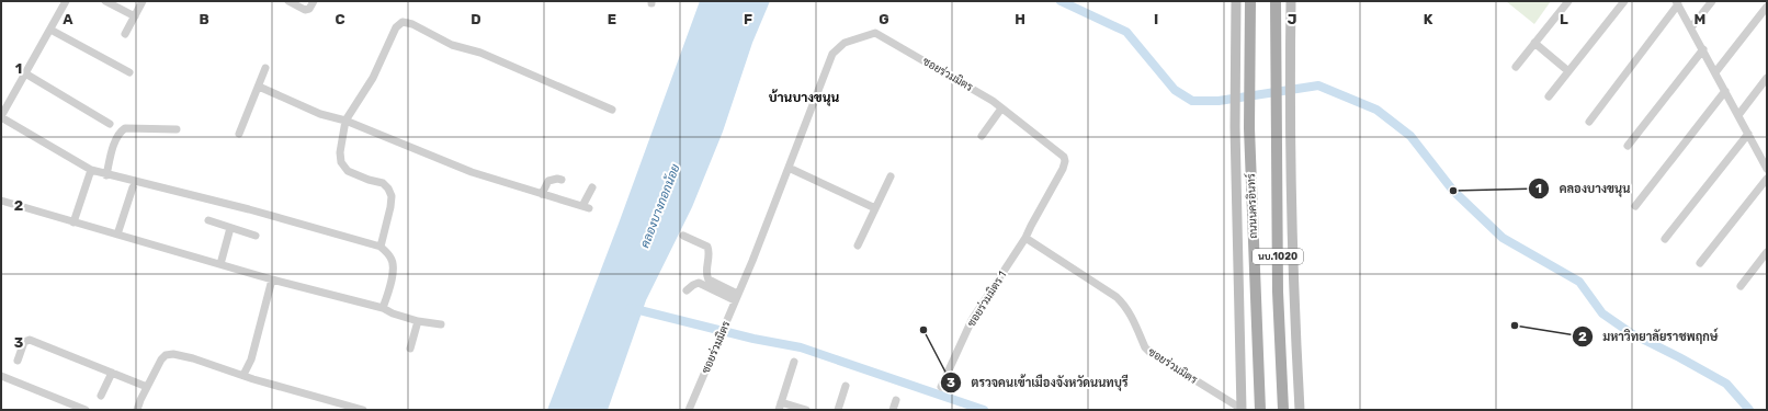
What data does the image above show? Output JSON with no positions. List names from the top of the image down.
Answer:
{
  "streets": {
    "main road": ["ถนนนครอินทร์", "นบ.1020"],
    "street": ["ซอยร่วมมิตร", "ซอยร่วมมิตร 1"]
  },
  "crossings": [
    ["ซอยร่วมมิตร", "ถนนนครอินทร์"],
    ["ซอยร่วมมิตร", "ซอยร่วมมิตร 1"]
  ],
  "districts": ["บ้านบางขนุน"],
  "water": ["คลองบางกอกน้อย"],
  "places": ["คลองบางขนุน", "มหาวิทยาลัยราชพฤกษ์", "ตรวจคนเข้าเมืองจังหวัดนนทบุรี"],
  "grid": {
    "columns": [
      "A",
      "B",
      "C",
      "D",
      "E",
      "F",
      "G",
      "H",
      "I",
      "J",
      "K",
      "L",
      "M"
    ],
    "rows": ["1", "2", "3"]
  }
}
